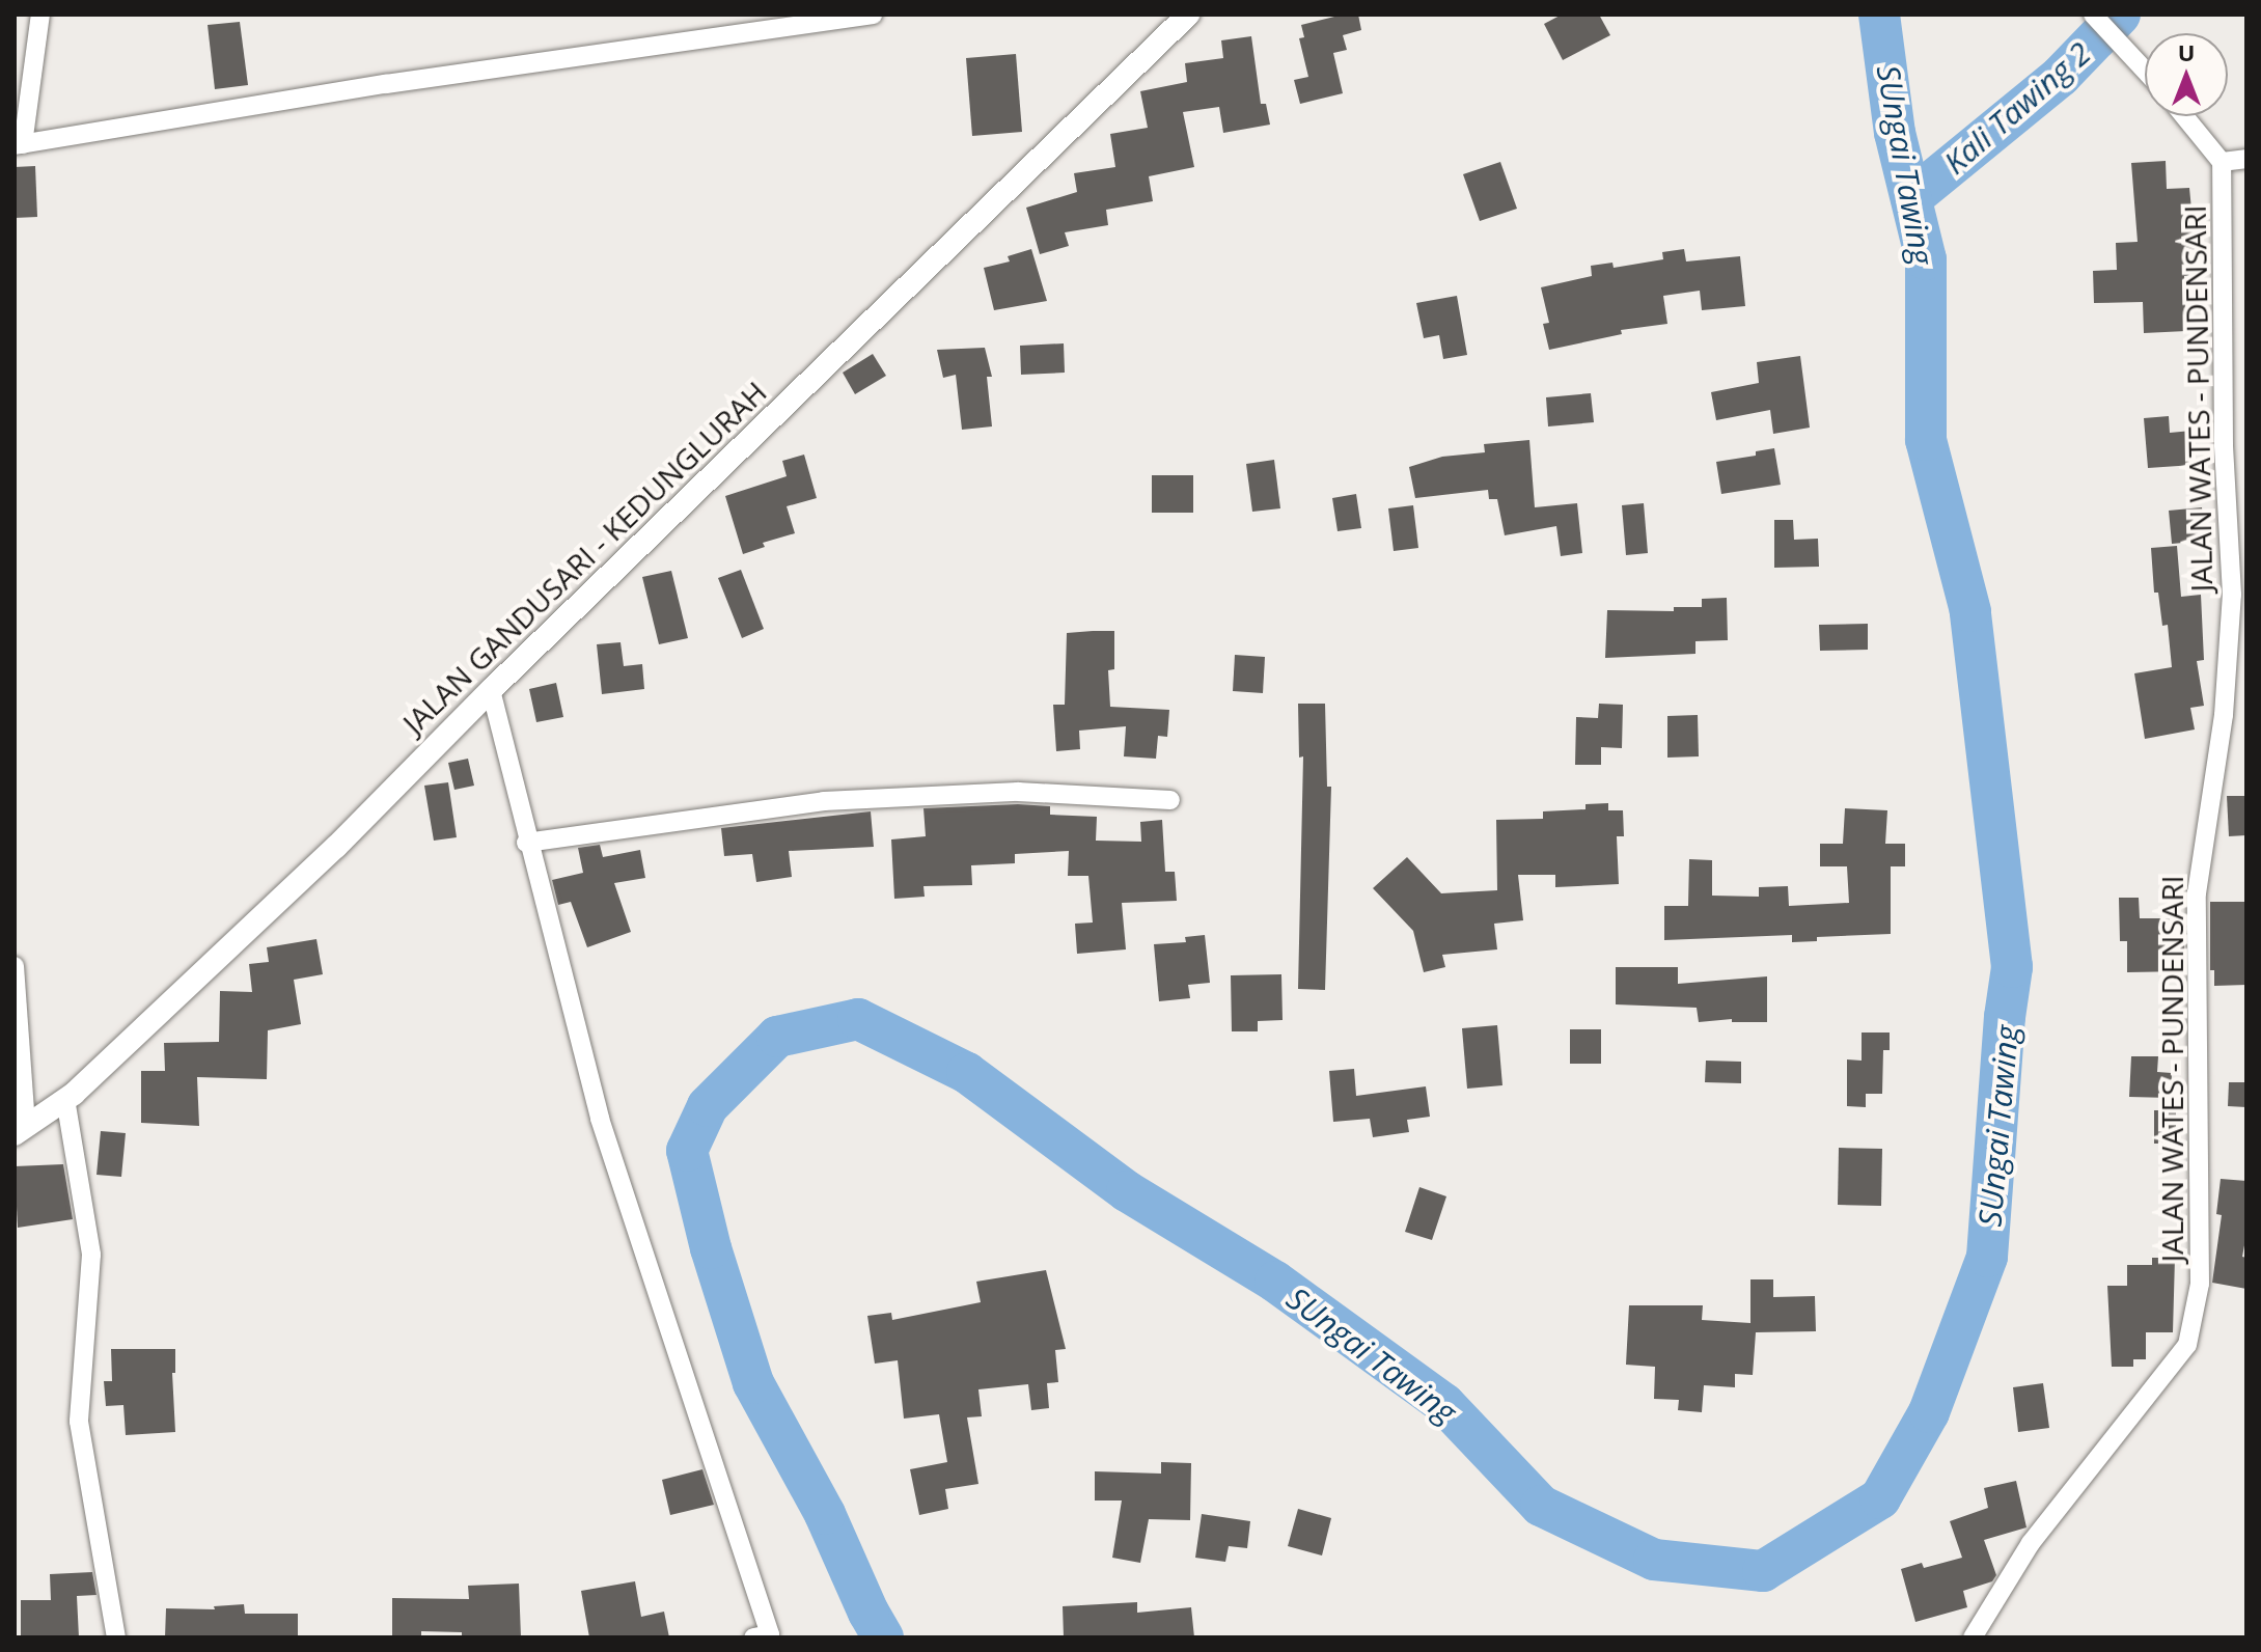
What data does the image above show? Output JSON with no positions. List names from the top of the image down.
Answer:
{
  "streets": {
    "street": ["JALAN WATES - PUNDENSARI", "JALAN GANDUSARI - KEDUNGLURAH"]
  },
  "water": ["Kali Tawing 2", "SUngai Tawing"],
  "north": "top"
}
